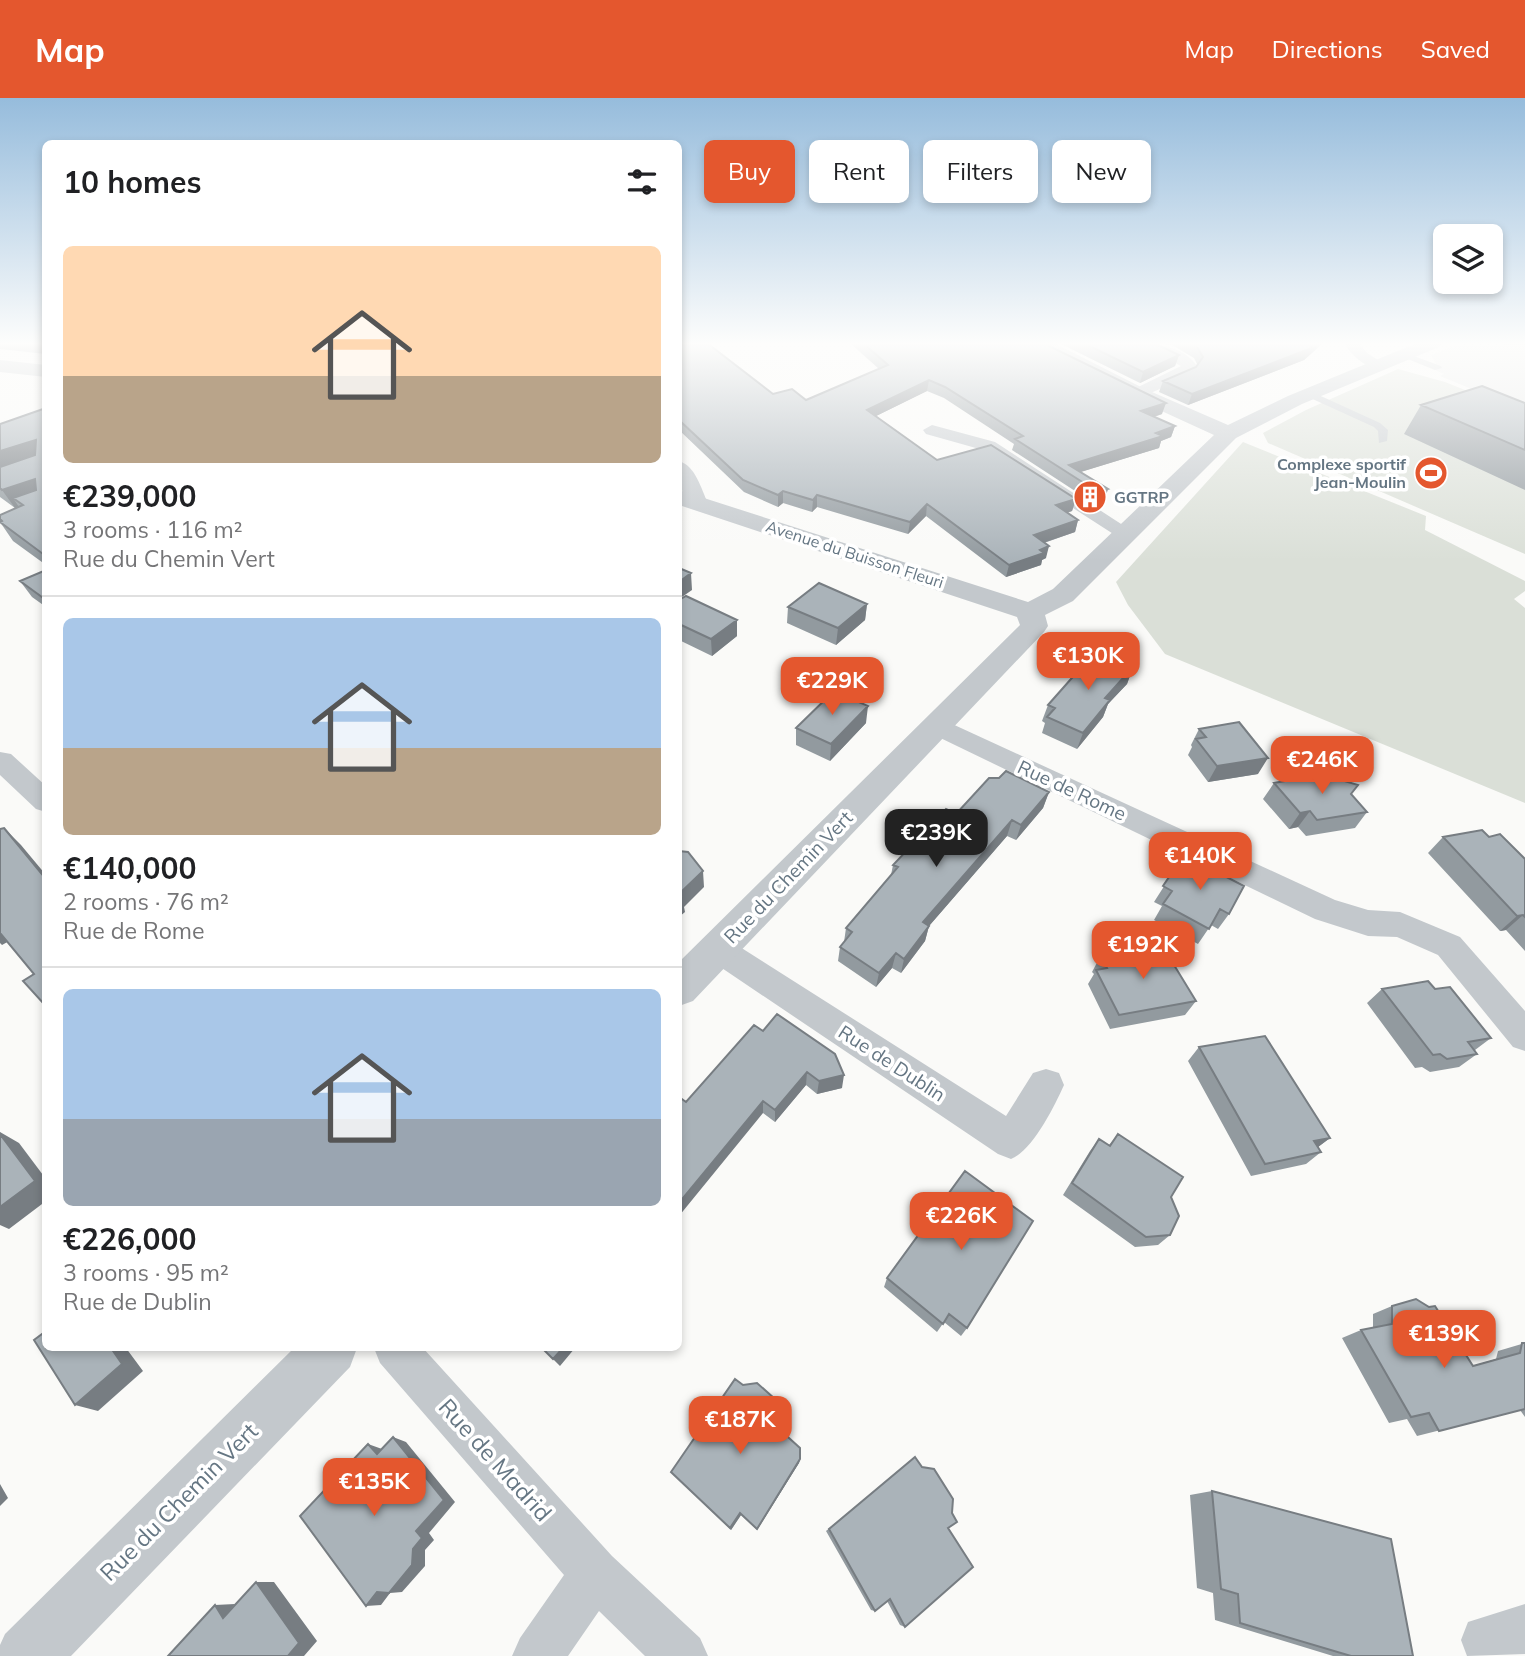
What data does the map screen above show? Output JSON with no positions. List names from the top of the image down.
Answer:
{
  "streets": {
    "street": [
      "Avenue du Buisson Fleuri",
      "Rue de Rome",
      "Rue du Chemin Vert",
      "Rue de Dublin",
      "Rue de Madrid"
    ]
  },
  "crossings": [
    ["Avenue du Buisson Fleuri", "Rue du Chemin Vert"],
    ["Rue de Rome", "Rue du Chemin Vert"],
    ["Rue du Chemin Vert", "Rue de Dublin"]
  ],
  "places": {
    "sports": ["Complexe sportif Jean-Moulin"],
    "building": ["GGTRP"]
  },
  "page": {
    "header": "Map",
    "nav": ["Map", "Directions", "Saved"],
    "chip": [
      "Buy",
      "Rent",
      "Filters",
      "New"
    ],
    "heading": "10 homes",
    "list": [
      {
        "name": "€239,000",
        "note": "3 rooms · 116 m² · Rue du Chemin Vert"
      },
      {
        "name": "€140,000",
        "note": "2 rooms · 76 m² · Rue de Rome"
      },
      {
        "name": "€226,000",
        "note": "3 rooms · 95 m² · Rue de Dublin"
      }
    ],
    "price": [
      "€130K",
      "€229K",
      "€246K",
      "€239K",
      "€140K",
      "€192K",
      "€226K",
      "€139K",
      "€187K",
      "€135K"
    ]
  }
}
